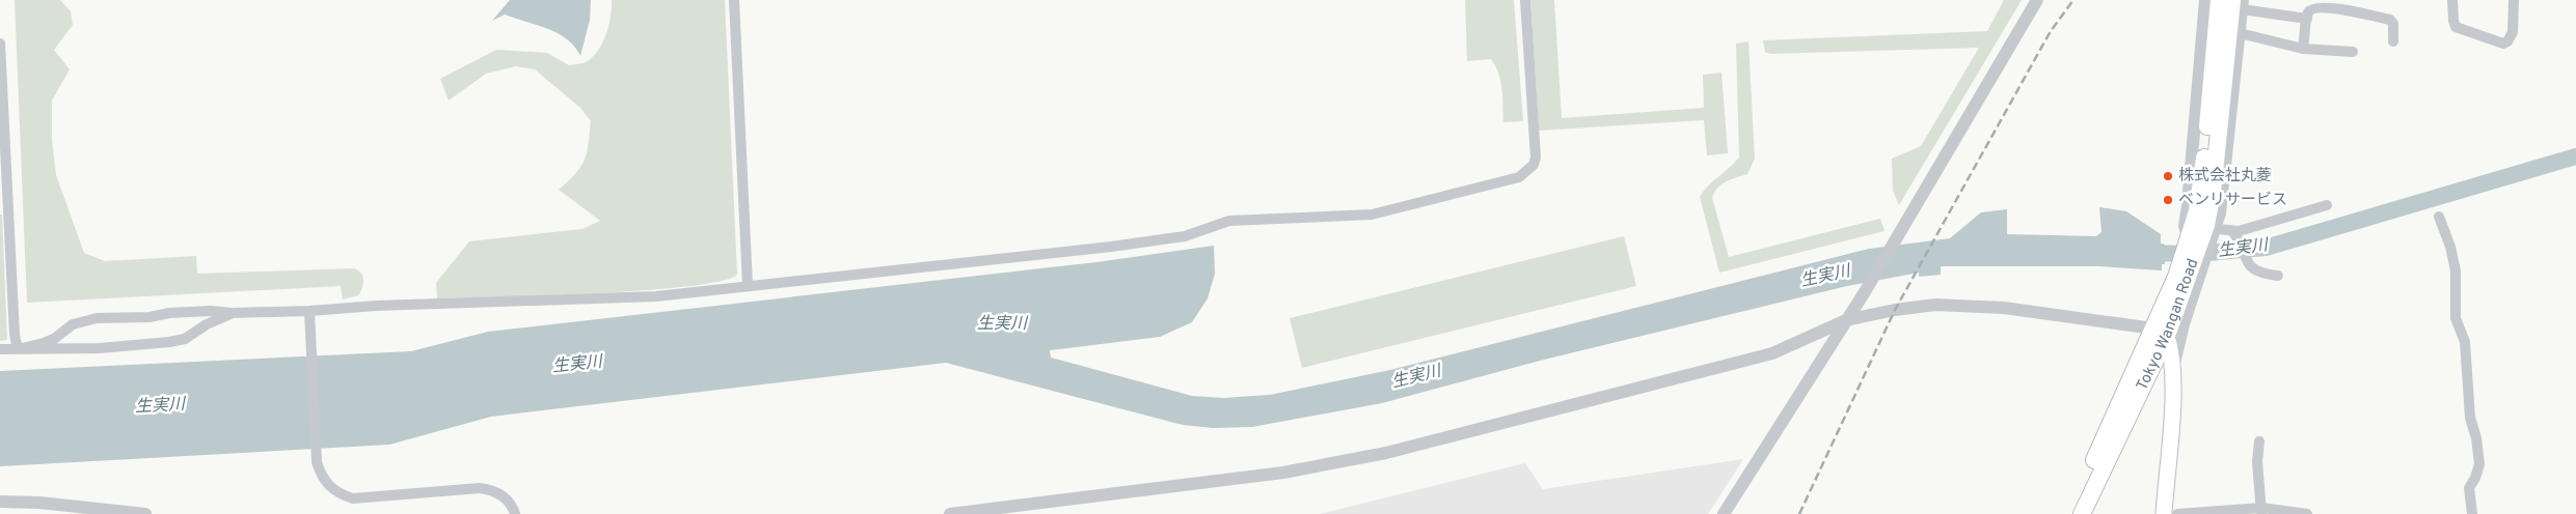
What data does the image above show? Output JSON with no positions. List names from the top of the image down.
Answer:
{
  "streets": {
    "highway": ["Tokyo Wangan Road"]
  },
  "water": ["生実川"],
  "places": ["株式会社丸菱", "ベンリサービス"]
}
